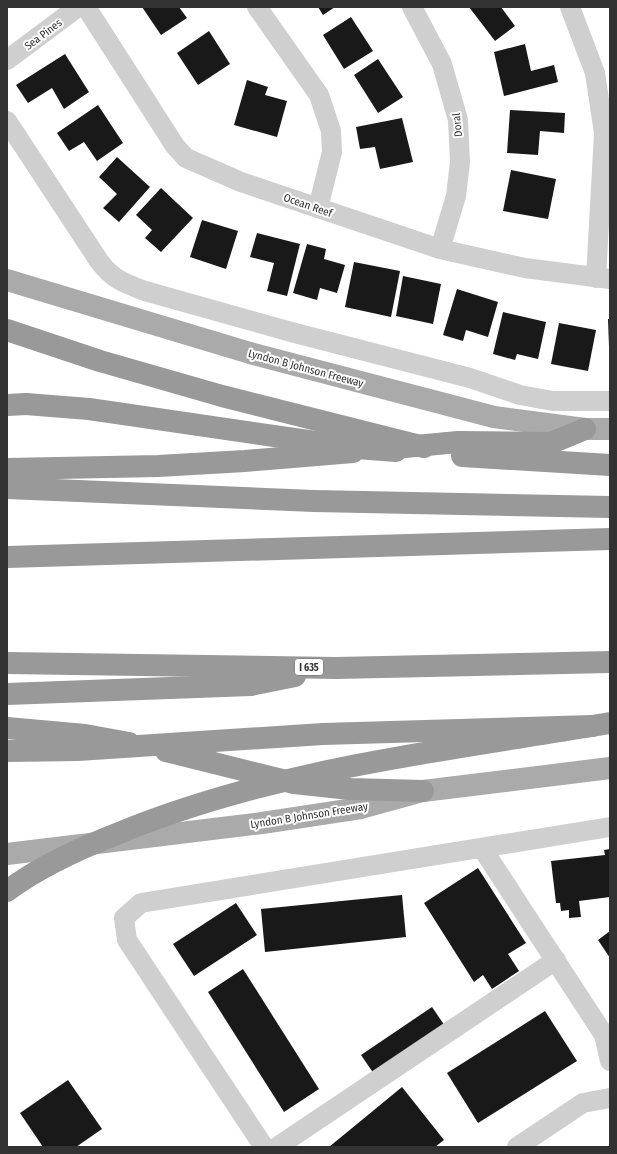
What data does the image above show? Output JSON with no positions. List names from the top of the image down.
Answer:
{
  "streets": {
    "highway": ["I 635"],
    "main road": ["Lyndon B Johnson Freeway"],
    "street": ["Sea Pines", "Doral", "Ocean Reef"]
  },
  "crossings": [
    ["Doral", "Ocean Reef"]
  ]
}
